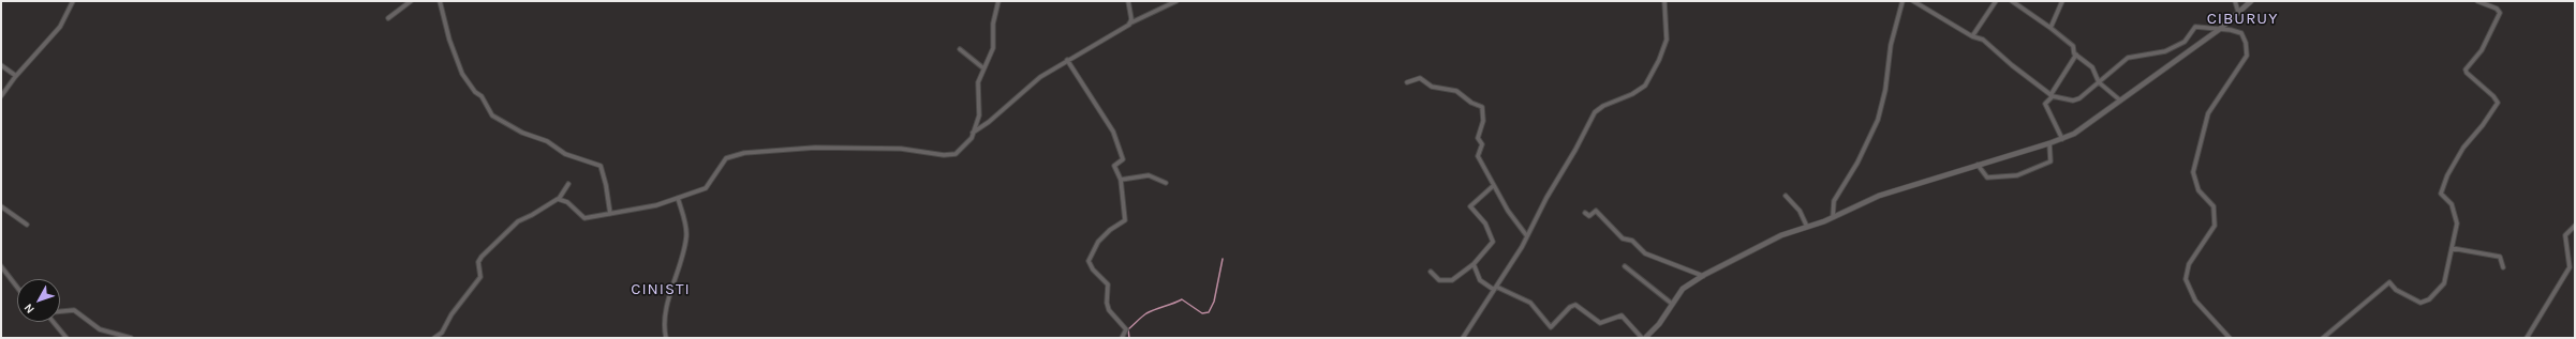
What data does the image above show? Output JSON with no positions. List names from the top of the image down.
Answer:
{
  "districts": ["CIBURUY", "CINISTI"],
  "north": "bottom left"
}
